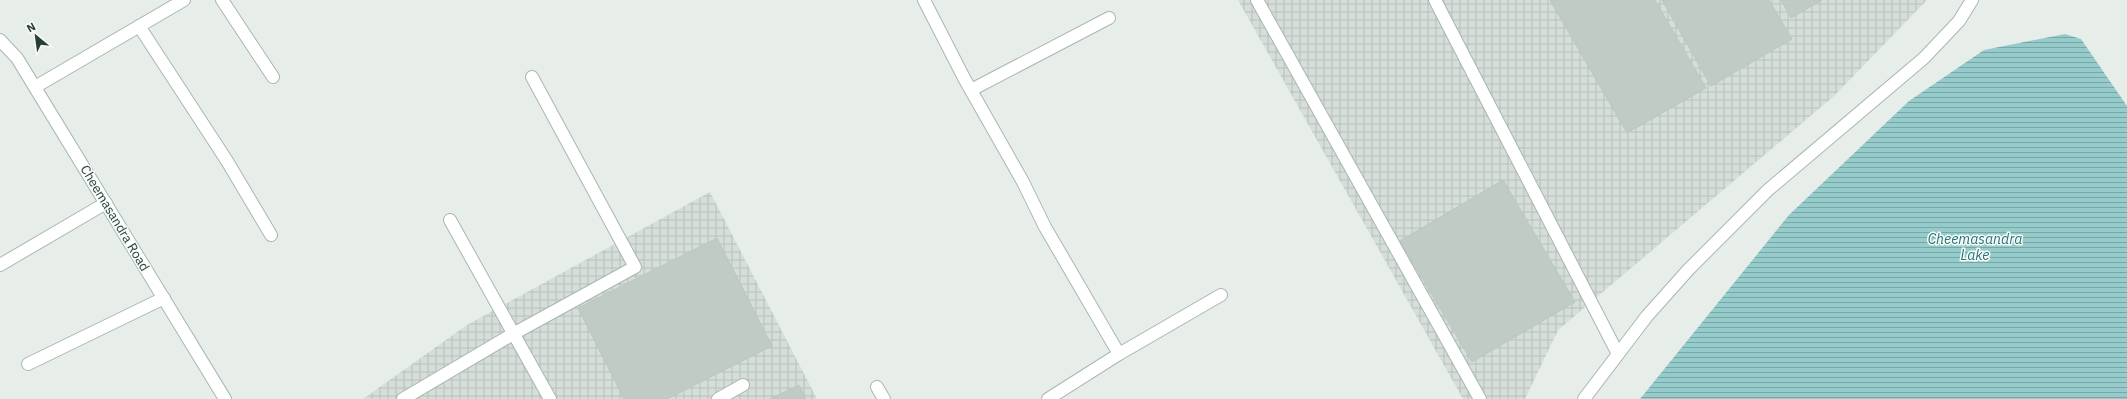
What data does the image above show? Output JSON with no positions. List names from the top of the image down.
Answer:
{
  "streets": {
    "street": ["Cheemasandra Road"]
  },
  "water": ["Cheemasandra Lake"],
  "north": "top left"
}
